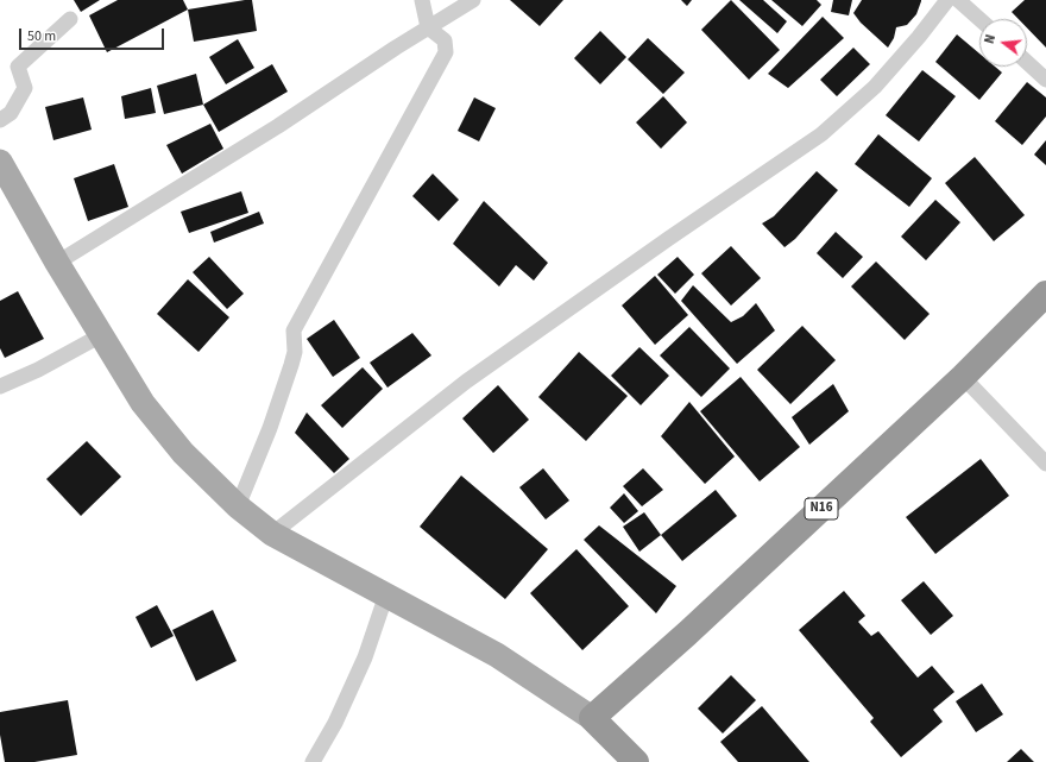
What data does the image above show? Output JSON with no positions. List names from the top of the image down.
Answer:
{
  "streets": {
    "highway": ["N16"]
  },
  "scale_bar": "50 m",
  "north": "left"
}
